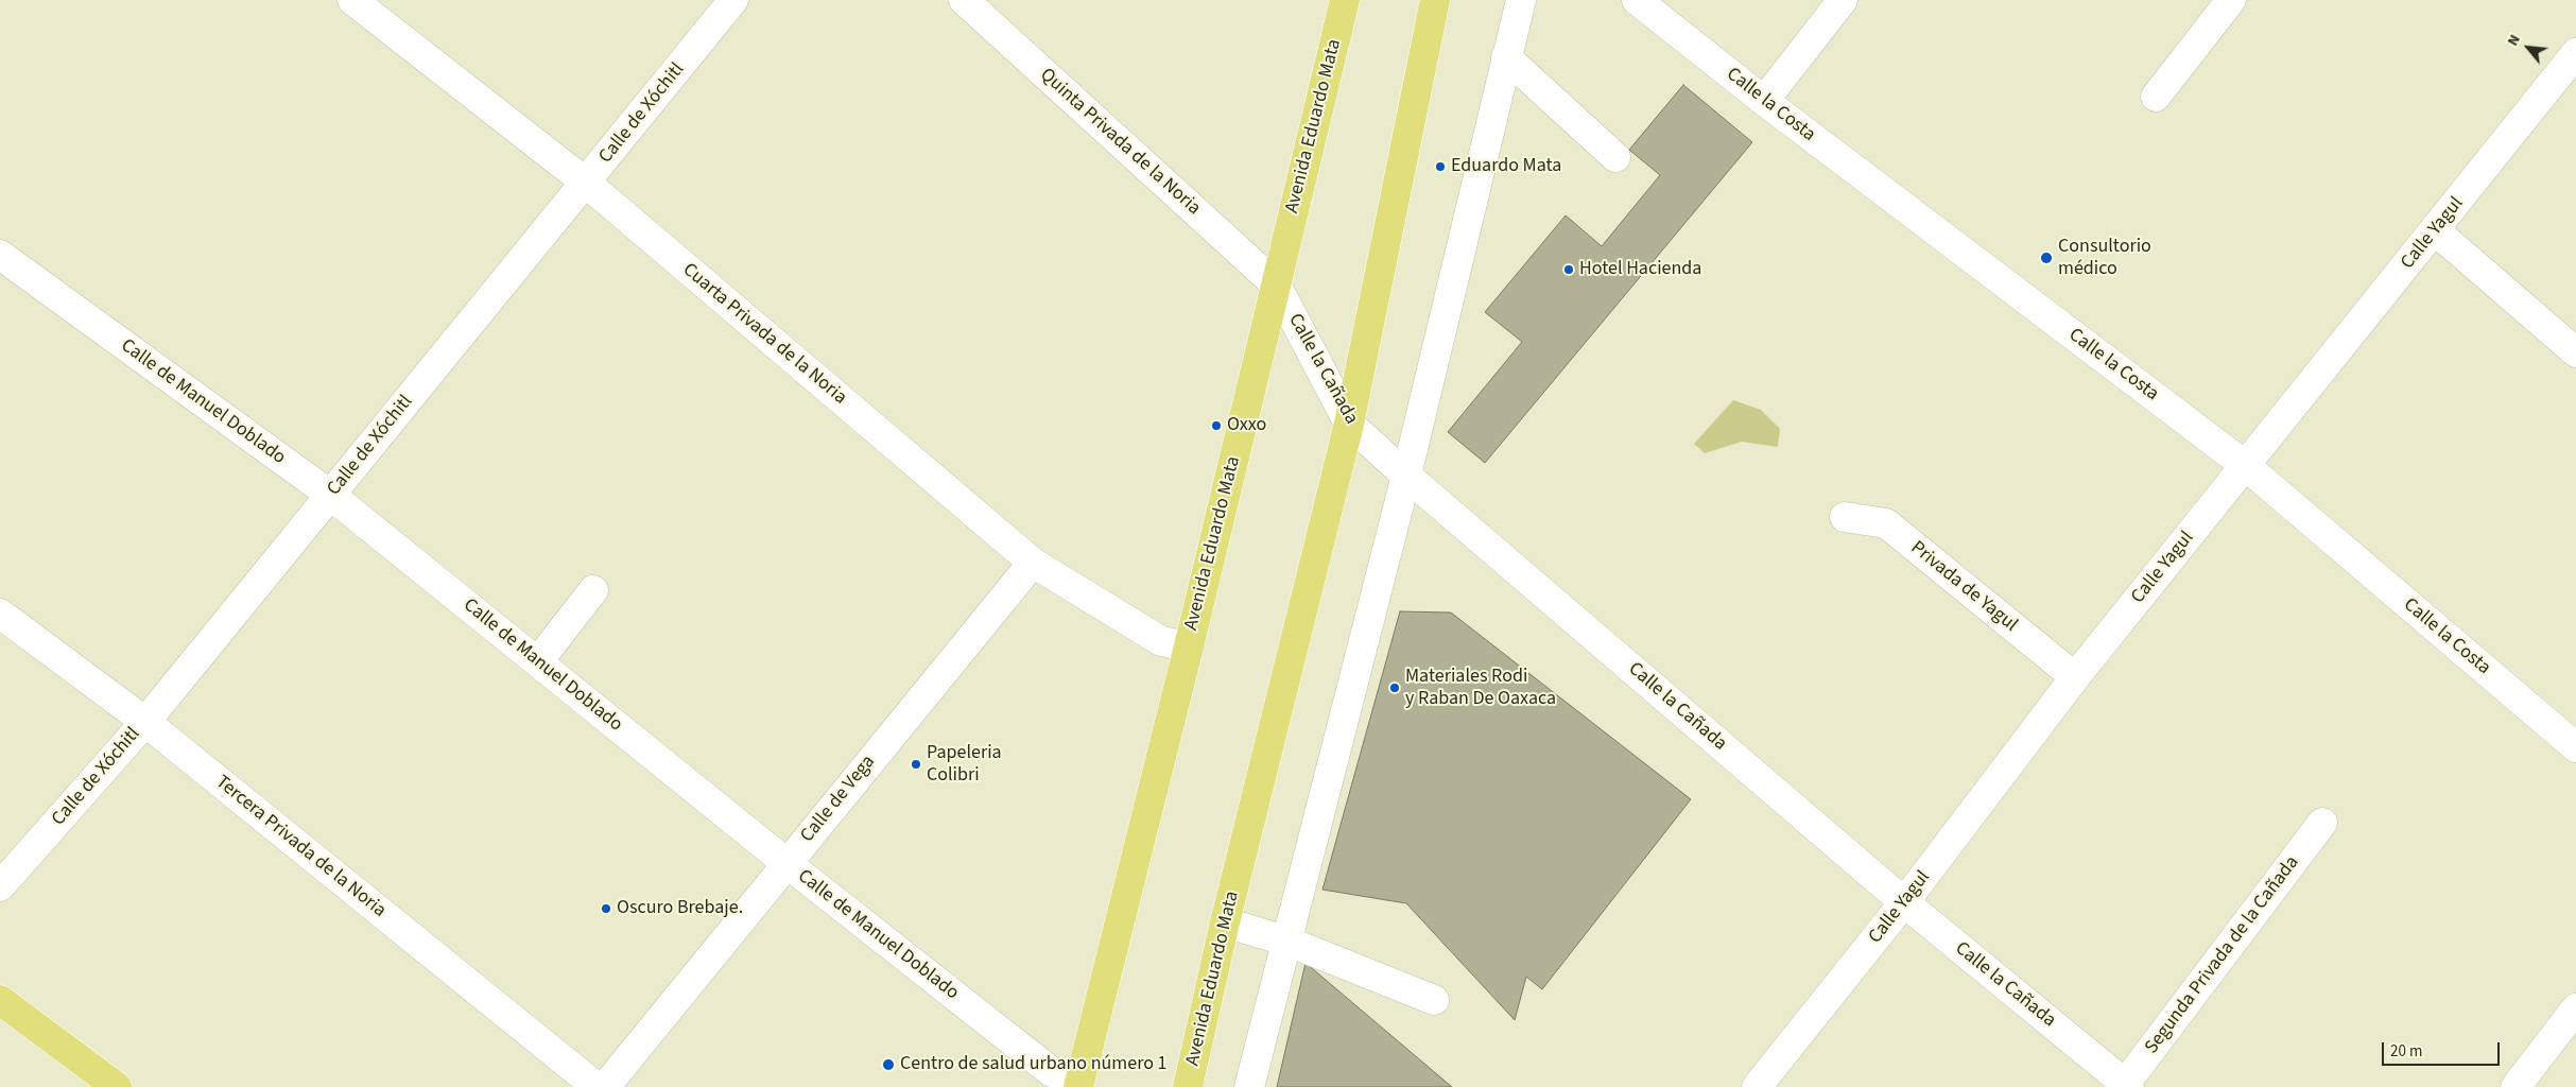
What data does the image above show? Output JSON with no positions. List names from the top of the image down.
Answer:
{
  "streets": {
    "main road": ["Avenida Eduardo Mata"],
    "street": [
      "Calle la Costa",
      "Calle de Xóchitl",
      "Quinta Privada de la Noria",
      "Calle Yagul",
      "Cuarta Privada de la Noria",
      "Calle la Cañada",
      "Calle de Manuel Doblado",
      "Privada de Yagul",
      "Calle de Vega",
      "Tercera Privada de la Noria",
      "Segunda Privada de la Cañada"
    ]
  },
  "crossings": [
    ["Calle la Costa", "Calle Yagul"],
    ["Calle de Xóchitl", "Cuarta Privada de la Noria"],
    ["Calle de Xóchitl", "Calle de Manuel Doblado"],
    ["Calle de Xóchitl", "Tercera Privada de la Noria"],
    ["Avenida Eduardo Mata", "Quinta Privada de la Noria"],
    ["Avenida Eduardo Mata", "Cuarta Privada de la Noria"],
    ["Avenida Eduardo Mata", "Calle la Cañada"],
    ["Avenida Eduardo Mata", "Calle de Manuel Doblado"],
    ["Quinta Privada de la Noria", "Calle la Cañada"],
    ["Calle Yagul", "Calle la Cañada"],
    ["Calle Yagul", "Privada de Yagul"],
    ["Cuarta Privada de la Noria", "Calle de Vega"],
    ["Calle la Cañada", "Segunda Privada de la Cañada"],
    ["Calle de Manuel Doblado", "Calle de Vega"]
  ],
  "places": [
    "Eduardo Mata",
    "Consultorio médico",
    "Hotel Hacienda",
    "Oxxo",
    "Materiales Rodi y Raban De Oaxaca",
    "Papeleria Colibri",
    "Oscuro Brebaje.",
    "Centro de salud urbano número 1"
  ],
  "scale_bar": "20 m",
  "north": "top left"
}
